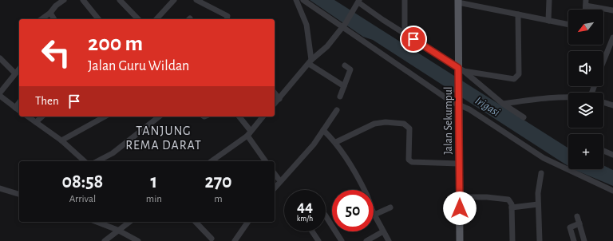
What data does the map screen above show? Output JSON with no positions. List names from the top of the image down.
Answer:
{
  "streets": {
    "main road": ["Jalan Sekumpul"]
  },
  "districts": ["TANJUNG REMA DARAT"],
  "water": ["Irigasi"],
  "north": "bottom left",
  "page": {
    "map_buttons": "+",
    "turn": ["200 m", "Jalan Guru Wildan"],
    "then": "Then",
    "eta": [
      "08:58",
      "Arrival",
      "1",
      "min",
      "270",
      "m"
    ],
    "speed": "44 km/h",
    "limit": "50"
  }
}
